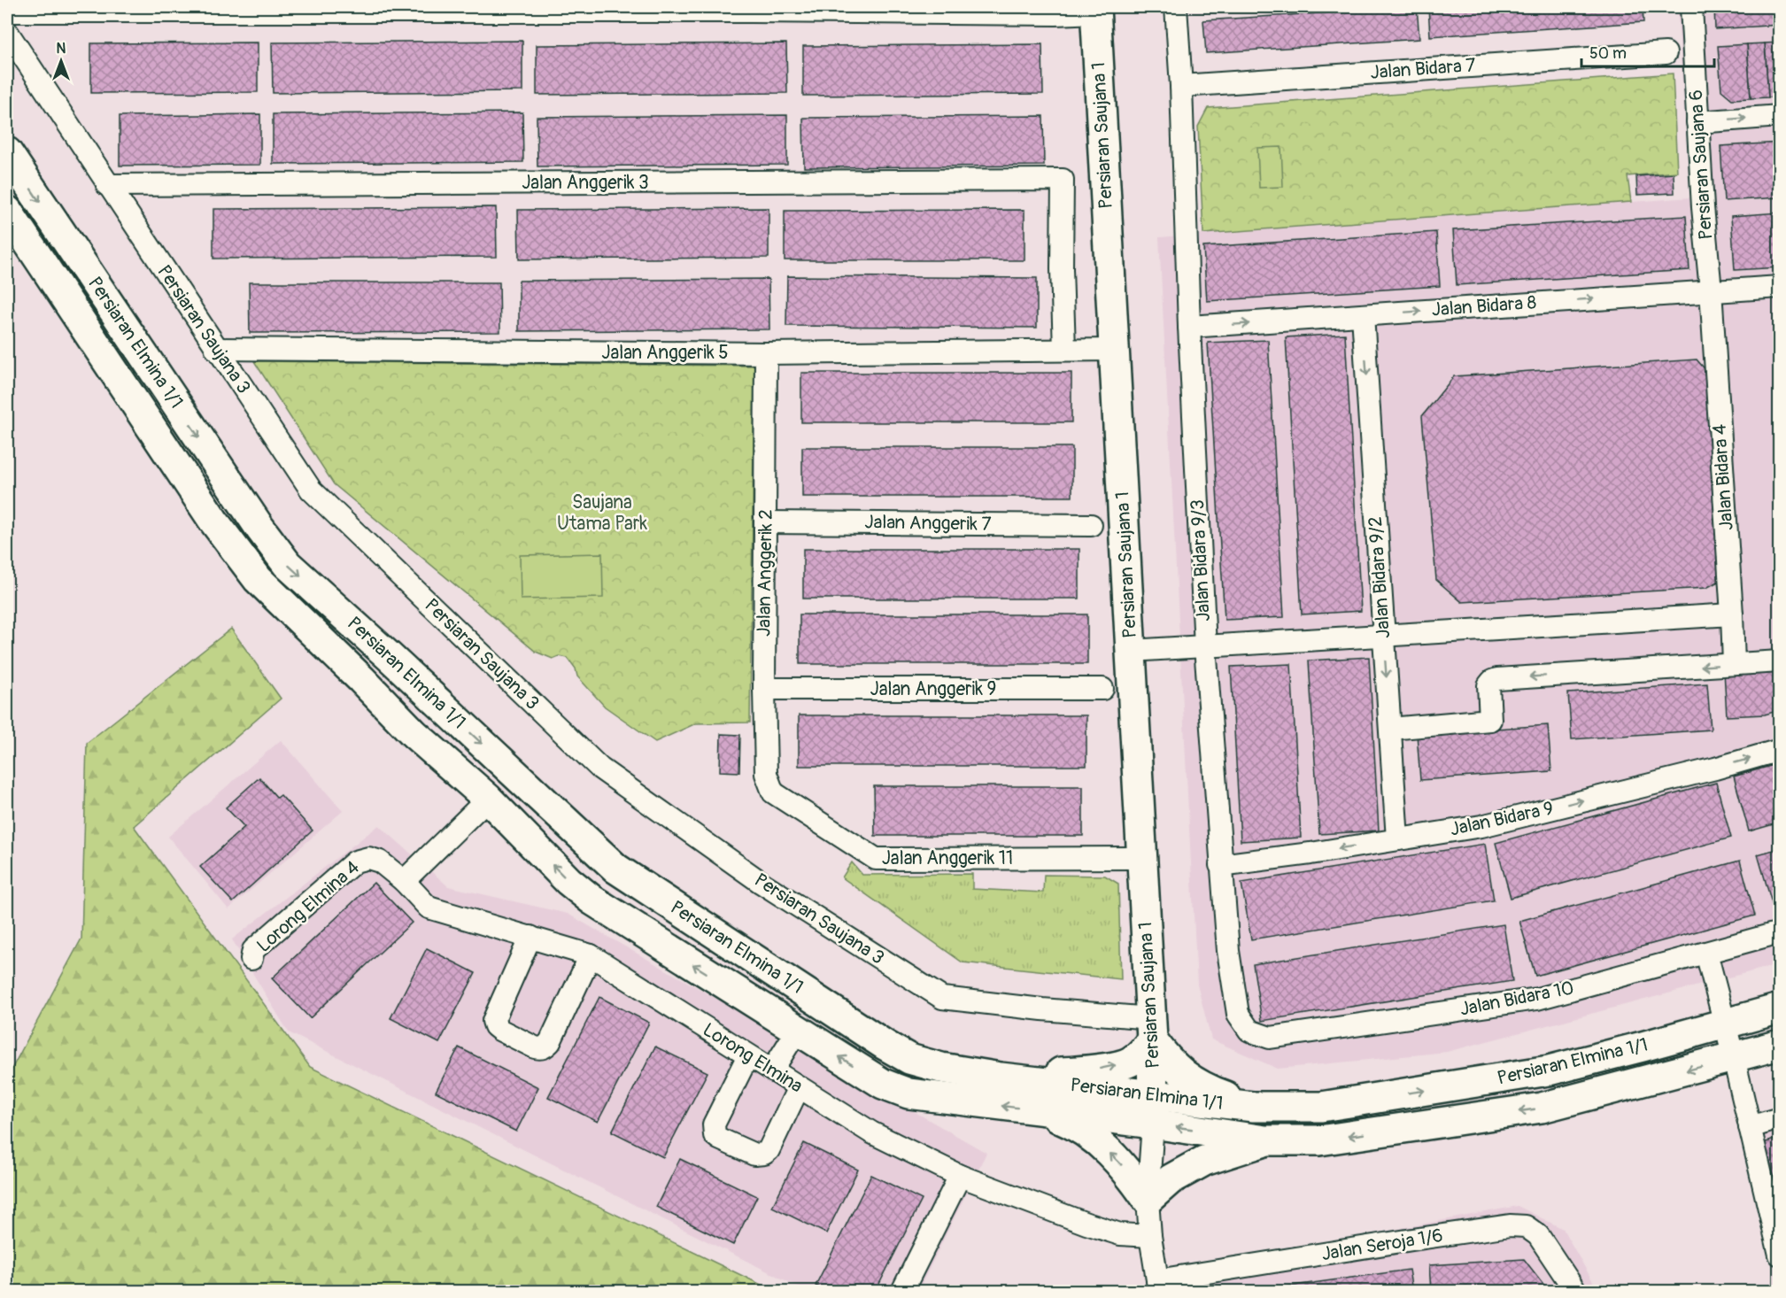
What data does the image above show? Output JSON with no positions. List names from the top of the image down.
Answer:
{
  "streets": {
    "main road": ["Persiaran Saujana 1", "Persiaran Elmina 1/1"],
    "street": [
      "Jalan Bidara 7",
      "Persiaran Saujana 6",
      "Jalan Anggerik 3",
      "Jalan Bidara 8",
      "Persiaran Saujana 3",
      "Jalan Anggerik 5",
      "Jalan Bidara 4",
      "Jalan Anggerik 7",
      "Jalan Bidara 9/3",
      "Jalan Anggerik 2",
      "Jalan Bidara 9/2",
      "Jalan Anggerik 9",
      "Jalan Bidara 9",
      "Jalan Anggerik 11",
      "Lorong Elmina 4",
      "Jalan Bidara 10",
      "Lorong Elmina",
      "Jalan Seroja 1/6"
    ]
  },
  "crossings": [
    ["Jalan Bidara 7", "Jalan Bidara 9/3"],
    ["Persiaran Saujana 1", "Persiaran Saujana 3"],
    ["Persiaran Saujana 1", "Persiaran Elmina 1/1"],
    ["Persiaran Saujana 1", "Jalan Anggerik 5"],
    ["Persiaran Saujana 1", "Jalan Anggerik 11"],
    ["Persiaran Saujana 6", "Jalan Bidara 8"],
    ["Persiaran Saujana 6", "Jalan Bidara 4"],
    ["Jalan Anggerik 3", "Persiaran Saujana 3"],
    ["Jalan Anggerik 3", "Jalan Anggerik 5"],
    ["Jalan Bidara 8", "Jalan Bidara 4"],
    ["Jalan Bidara 8", "Jalan Bidara 9/3"],
    ["Jalan Bidara 8", "Jalan Bidara 9/2"],
    ["Persiaran Saujana 3", "Jalan Anggerik 5"],
    ["Persiaran Elmina 1/1", "Lorong Elmina"],
    ["Persiaran Elmina 1/1", "Jalan Seroja 1/6"],
    ["Jalan Anggerik 5", "Jalan Anggerik 2"],
    ["Jalan Anggerik 7", "Jalan Anggerik 2"],
    ["Jalan Bidara 9/3", "Jalan Bidara 9"],
    ["Jalan Bidara 9/3", "Jalan Bidara 10"],
    ["Jalan Anggerik 2", "Jalan Anggerik 9"],
    ["Jalan Anggerik 2", "Jalan Anggerik 11"],
    ["Jalan Bidara 9/2", "Jalan Bidara 9"],
    ["Lorong Elmina 4", "Lorong Elmina"]
  ],
  "one_way": ["Jalan Bidara 8", "Jalan Bidara 9/2"],
  "parks": ["Saujana Utama Park"],
  "scale_bar": "50 m",
  "north": "top"
}
